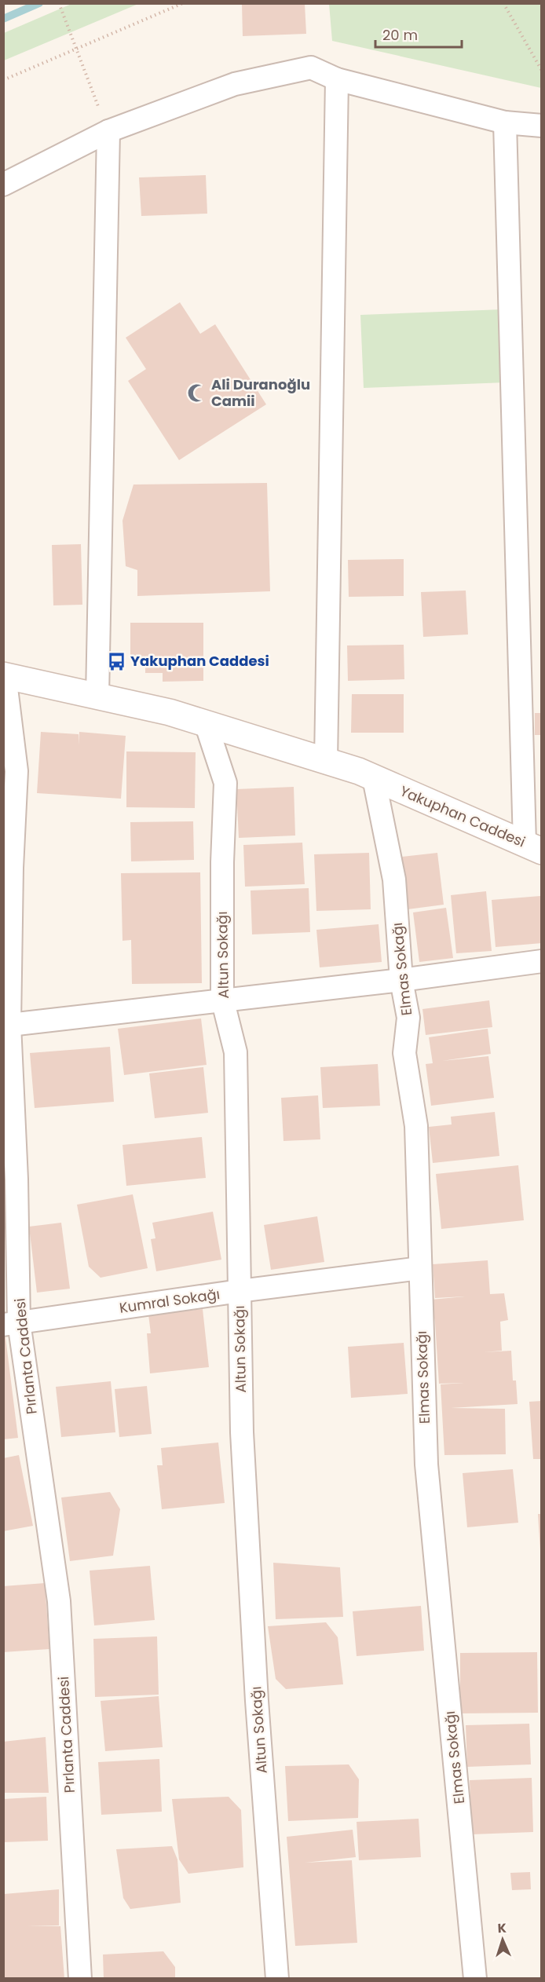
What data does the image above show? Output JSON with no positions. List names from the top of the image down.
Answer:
{
  "streets": {
    "street": [
      "Yakuphan Caddesi",
      "Altun Sokağı",
      "Elmas Sokağı",
      "Kumral Sokağı",
      "Pırlanta Caddesi"
    ]
  },
  "crossings": [
    ["Yakuphan Caddesi", "Altun Sokağı"],
    ["Yakuphan Caddesi", "Elmas Sokağı"],
    ["Yakuphan Caddesi", "Pırlanta Caddesi"],
    ["Altun Sokağı", "Kumral Sokağı"],
    ["Elmas Sokağı", "Kumral Sokağı"],
    ["Kumral Sokağı", "Pırlanta Caddesi"]
  ],
  "places": {
    "mosque": ["Ali Duranoğlu Camii"],
    "bus stop": ["Yakuphan Caddesi"]
  },
  "scale_bar": "20 m",
  "north": "top"
}
